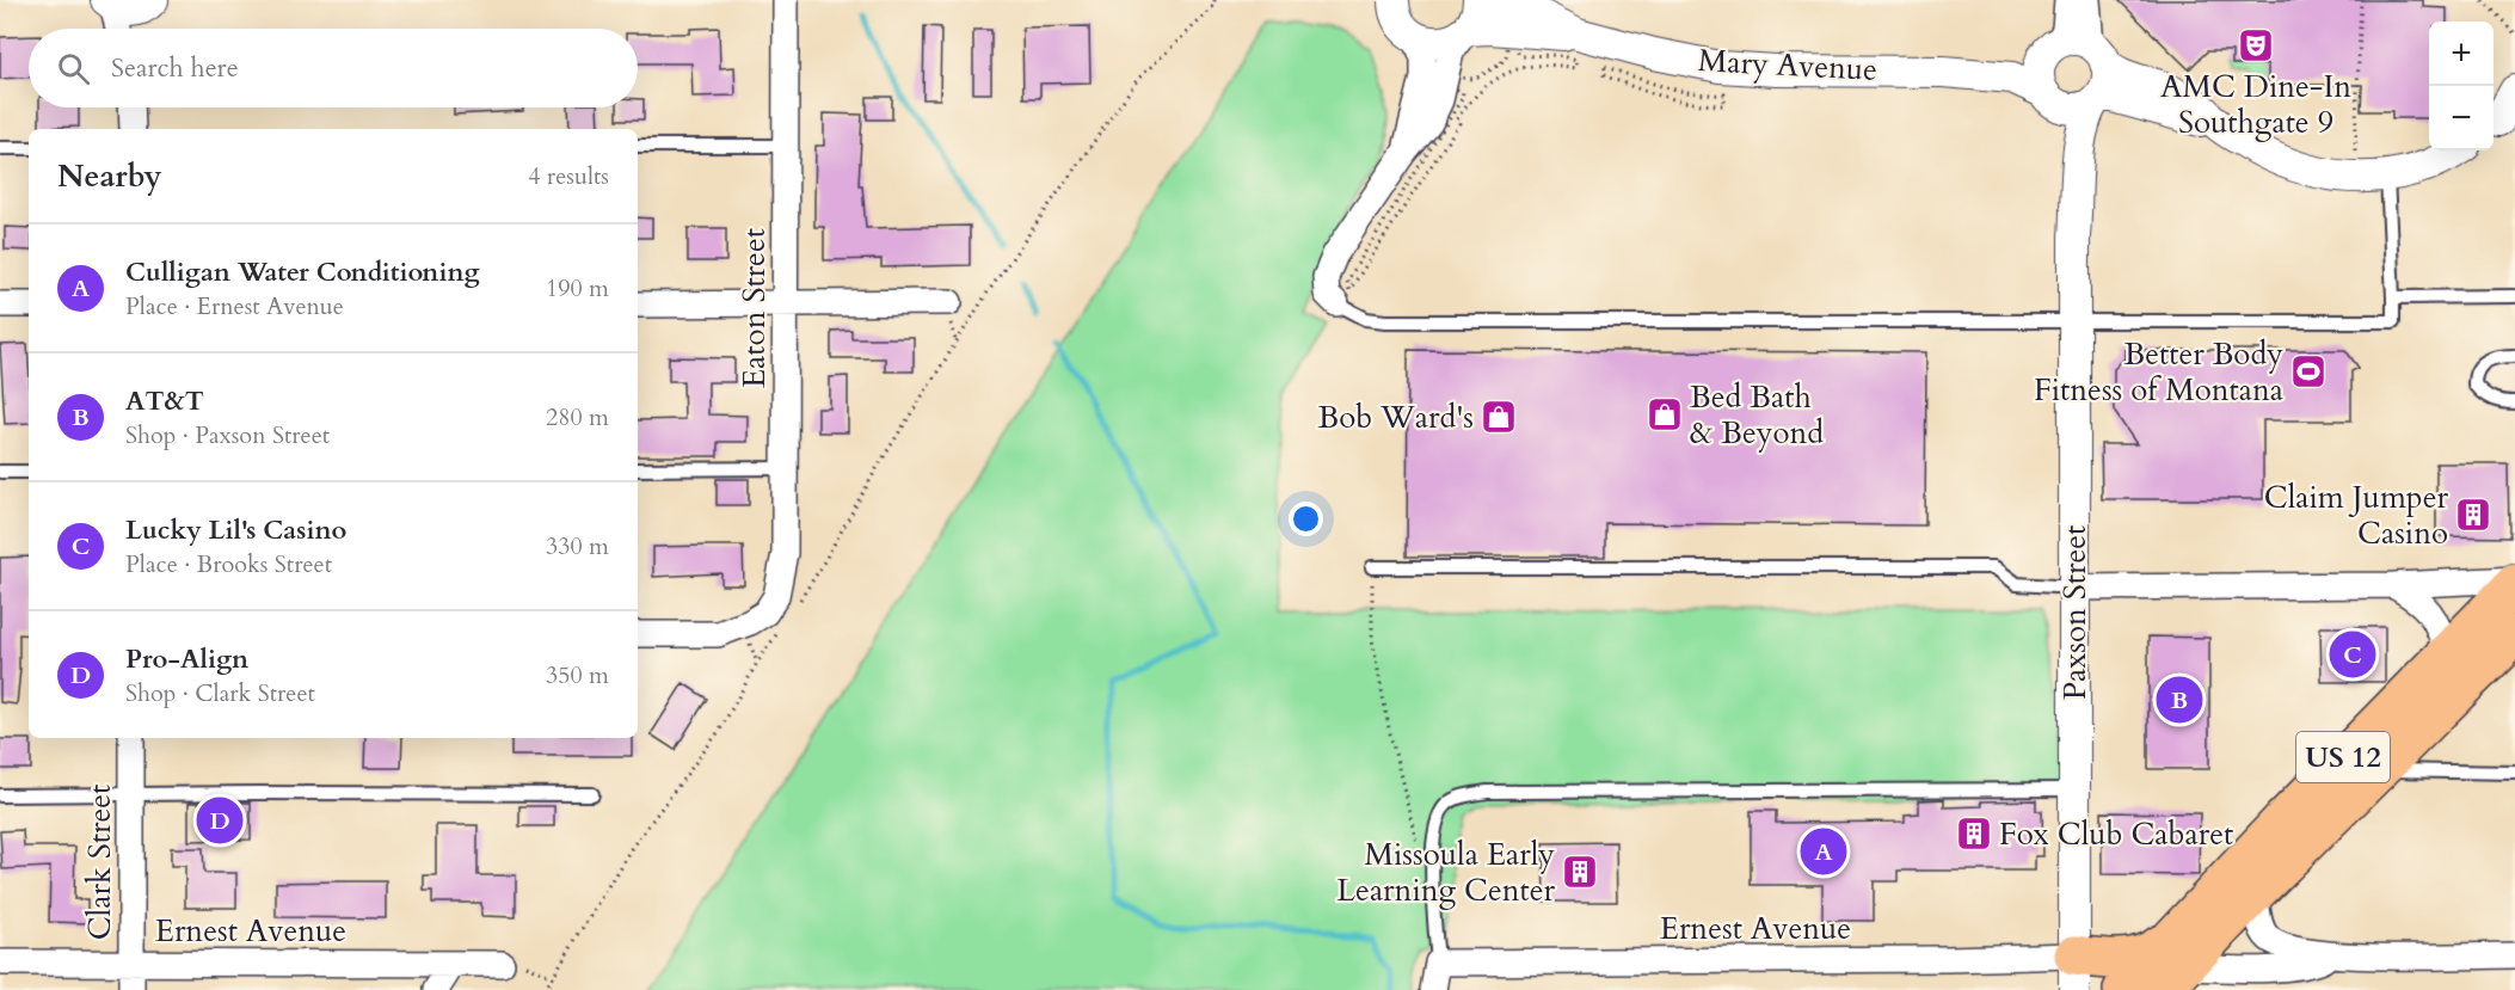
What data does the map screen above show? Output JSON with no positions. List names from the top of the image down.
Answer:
{
  "streets": {
    "highway": ["US 12"],
    "street": [
      "Mary Avenue",
      "Eaton Street",
      "Paxson Street",
      "Clark Street",
      "Ernest Avenue"
    ]
  },
  "crossings": [
    ["Mary Avenue", "Paxson Street"],
    ["Paxson Street", "Ernest Avenue"],
    ["Clark Street", "Ernest Avenue"]
  ],
  "places": {
    "theatre": ["AMC Dine-In Southgate 9"],
    "sports": ["Better Body Fitness of Montana"],
    "shop": ["Bed Bath & Beyond", "Bob Ward's"],
    "building": ["Claim Jumper Casino", "Fox Club Cabaret", "Missoula Early Learning Center"]
  },
  "page": {
    "map_buttons": ["+", "−"],
    "search": "Search here",
    "heading": ["Nearby", "4 results"],
    "list": [
      {
        "mark": "A",
        "name": "Culligan Water Conditioning",
        "note": "Place · Ernest Avenue",
        "value": "190 m"
      },
      {
        "mark": "B",
        "name": "AT&T",
        "note": "Shop · Paxson Street",
        "value": "280 m"
      },
      {
        "mark": "C",
        "name": "Lucky Lil's Casino",
        "note": "Place · Brooks Street",
        "value": "330 m"
      },
      {
        "mark": "D",
        "name": "Pro-Align",
        "note": "Shop · Clark Street",
        "value": "350 m"
      }
    ],
    "pins": [
      "C",
      "B",
      "D",
      "A"
    ]
  }
}
